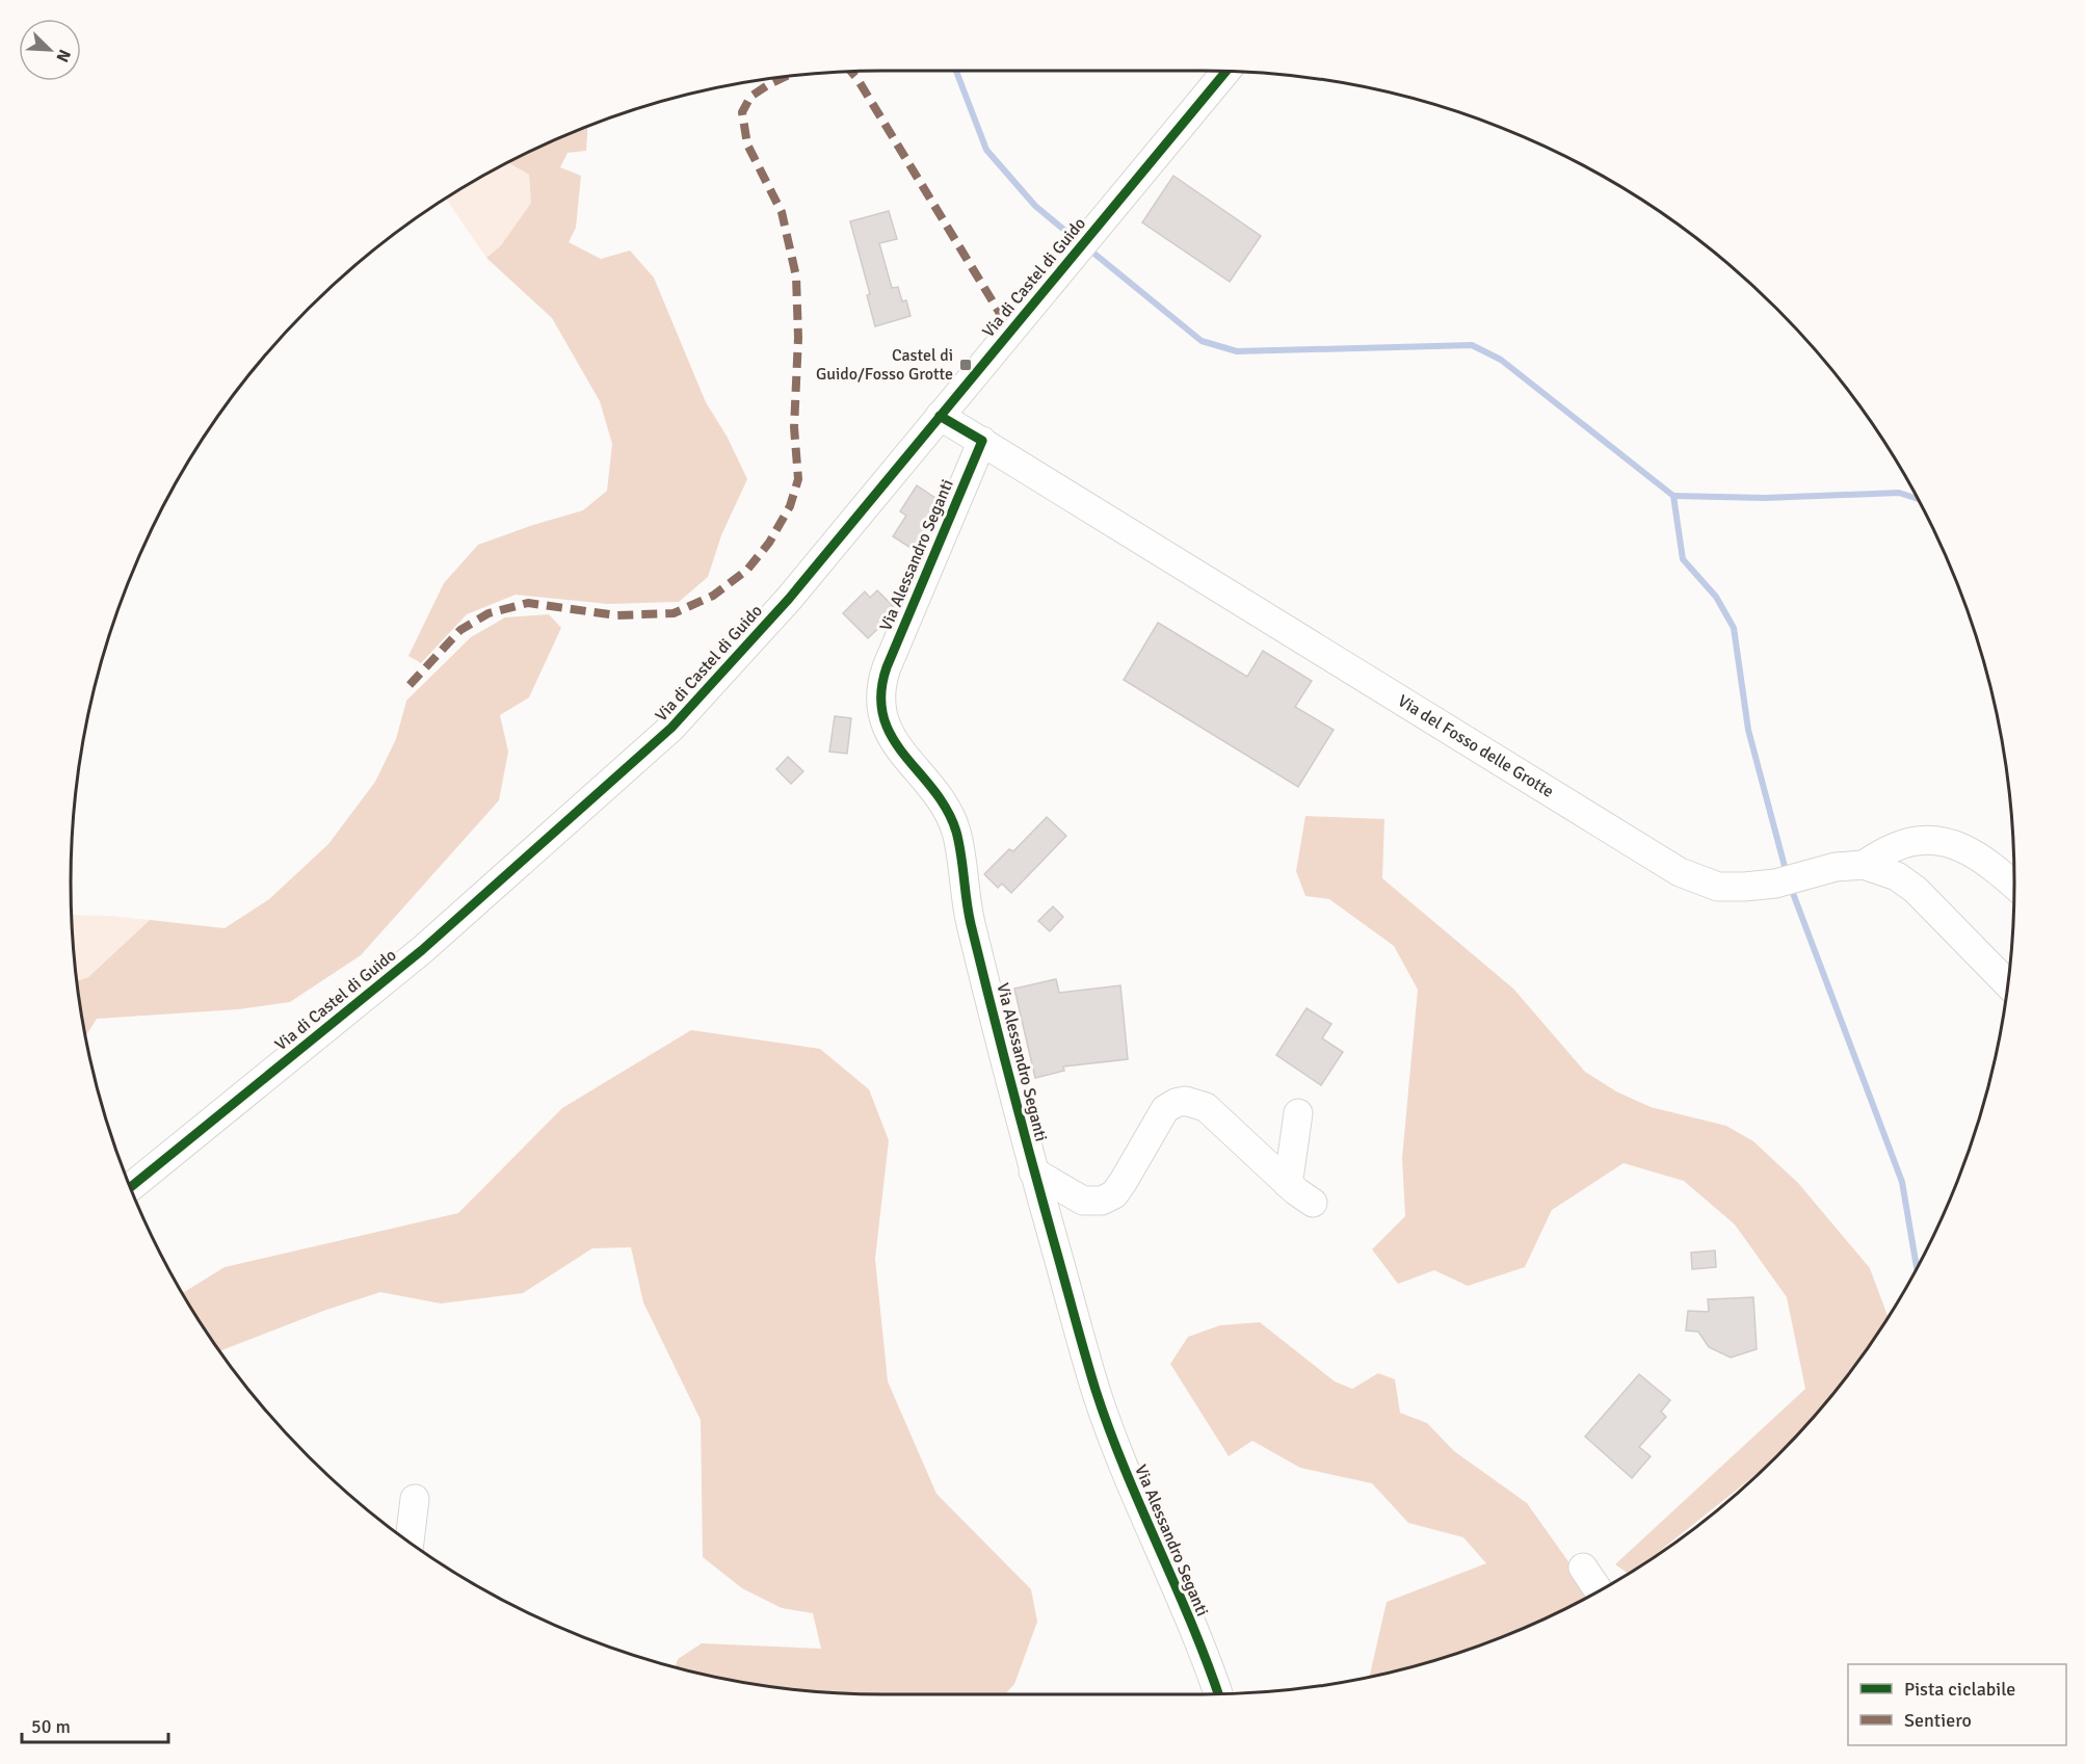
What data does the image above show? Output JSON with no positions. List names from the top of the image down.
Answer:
{
  "streets": {
    "street": ["Via di Castel di Guido", "Via Alessandro Seganti", "Via del Fosso delle Grotte"]
  },
  "crossings": [
    ["Via di Castel di Guido", "Via del Fosso delle Grotte"],
    ["Via Alessandro Seganti", "Via del Fosso delle Grotte"]
  ],
  "places": {
    "transit": ["Castel di Guido/Fosso Grotte"]
  },
  "legend": ["Pista ciclabile", "Sentiero"],
  "scale_bar": "50 m",
  "north": "bottom right"
}
